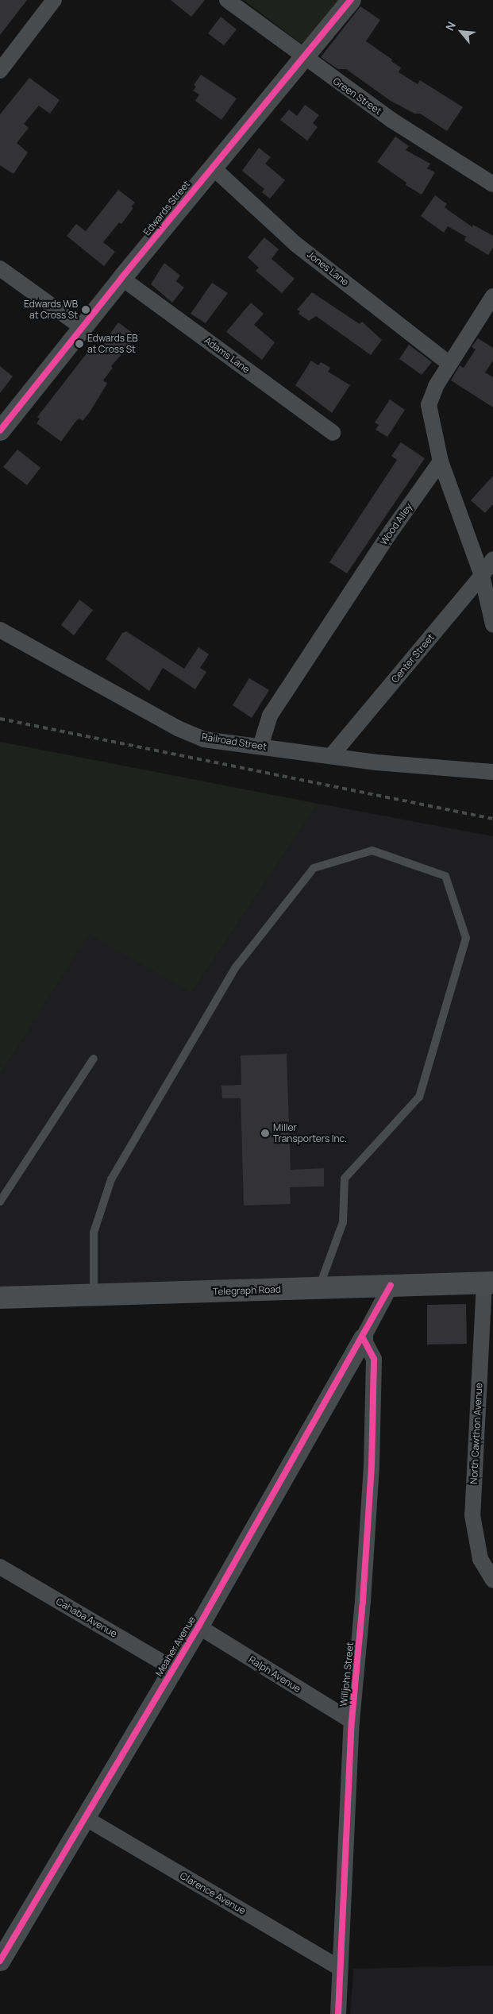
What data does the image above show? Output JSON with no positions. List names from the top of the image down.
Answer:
{
  "streets": {
    "main road": ["Telegraph Road"],
    "street": [
      "Green Street",
      "Edwards Street",
      "Jones Lane",
      "Adams Lane",
      "Wood Alley",
      "Center Street",
      "Railroad Street",
      "North Cawthon Avenue",
      "Cahaba Avenue",
      "Meaher Avenue",
      "Ralph Avenue",
      "Willjohn Street",
      "Clarence Avenue"
    ]
  },
  "crossings": [
    ["Green Street", "Edwards Street"],
    ["Edwards Street", "Jones Lane"],
    ["Edwards Street", "Adams Lane"],
    ["Wood Alley", "Railroad Street"],
    ["Center Street", "Railroad Street"],
    ["Telegraph Road", "North Cawthon Avenue"],
    ["Cahaba Avenue", "Meaher Avenue"],
    ["Meaher Avenue", "Ralph Avenue"],
    ["Meaher Avenue", "Willjohn Street"],
    ["Meaher Avenue", "Clarence Avenue"],
    ["Ralph Avenue", "Willjohn Street"],
    ["Willjohn Street", "Clarence Avenue"]
  ],
  "places": ["Edwards WB at Cross St", "Edwards EB at Cross St", "Miller Transporters Inc."],
  "north": "top left"
}
